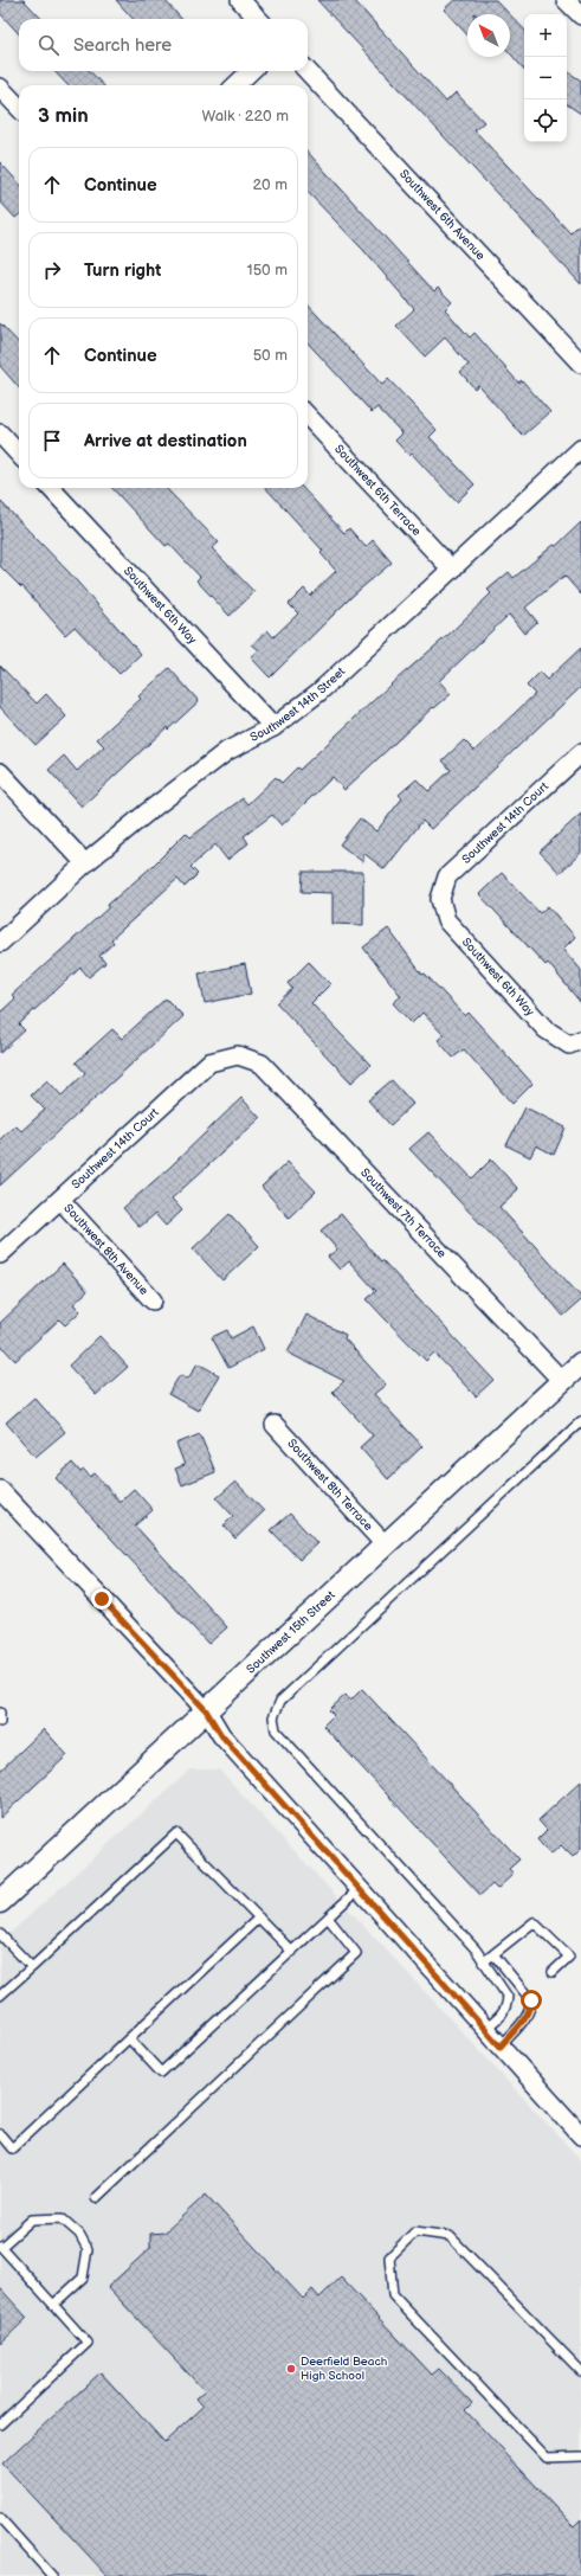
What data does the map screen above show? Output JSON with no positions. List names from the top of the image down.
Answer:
{
  "streets": {
    "street": [
      "Southwest 6th Avenue",
      "Southwest 6th Terrace",
      "Southwest 6th Way",
      "Southwest 14th Street",
      "Southwest 14th Court",
      "Southwest 7th Terrace",
      "Southwest 8th Avenue",
      "Southwest 8th Terrace",
      "Southwest 15th Street"
    ]
  },
  "crossings": [
    ["Southwest 6th Terrace", "Southwest 14th Street"],
    ["Southwest 6th Way", "Southwest 14th Street"],
    ["Southwest 6th Way", "Southwest 14th Court"],
    ["Southwest 14th Court", "Southwest 7th Terrace"],
    ["Southwest 14th Court", "Southwest 8th Avenue"],
    ["Southwest 7th Terrace", "Southwest 15th Street"],
    ["Southwest 8th Terrace", "Southwest 15th Street"]
  ],
  "places": ["Deerfield Beach High School"],
  "north": "top left",
  "page": {
    "map_buttons": ["+", "−"],
    "search": "Search here",
    "heading": ["3 min", "Walk · 220 m"],
    "list": [
      ["Continue", "20 m"],
      ["Turn right", "150 m"],
      ["Continue", "50 m"],
      "Arrive at destination"
    ]
  }
}
